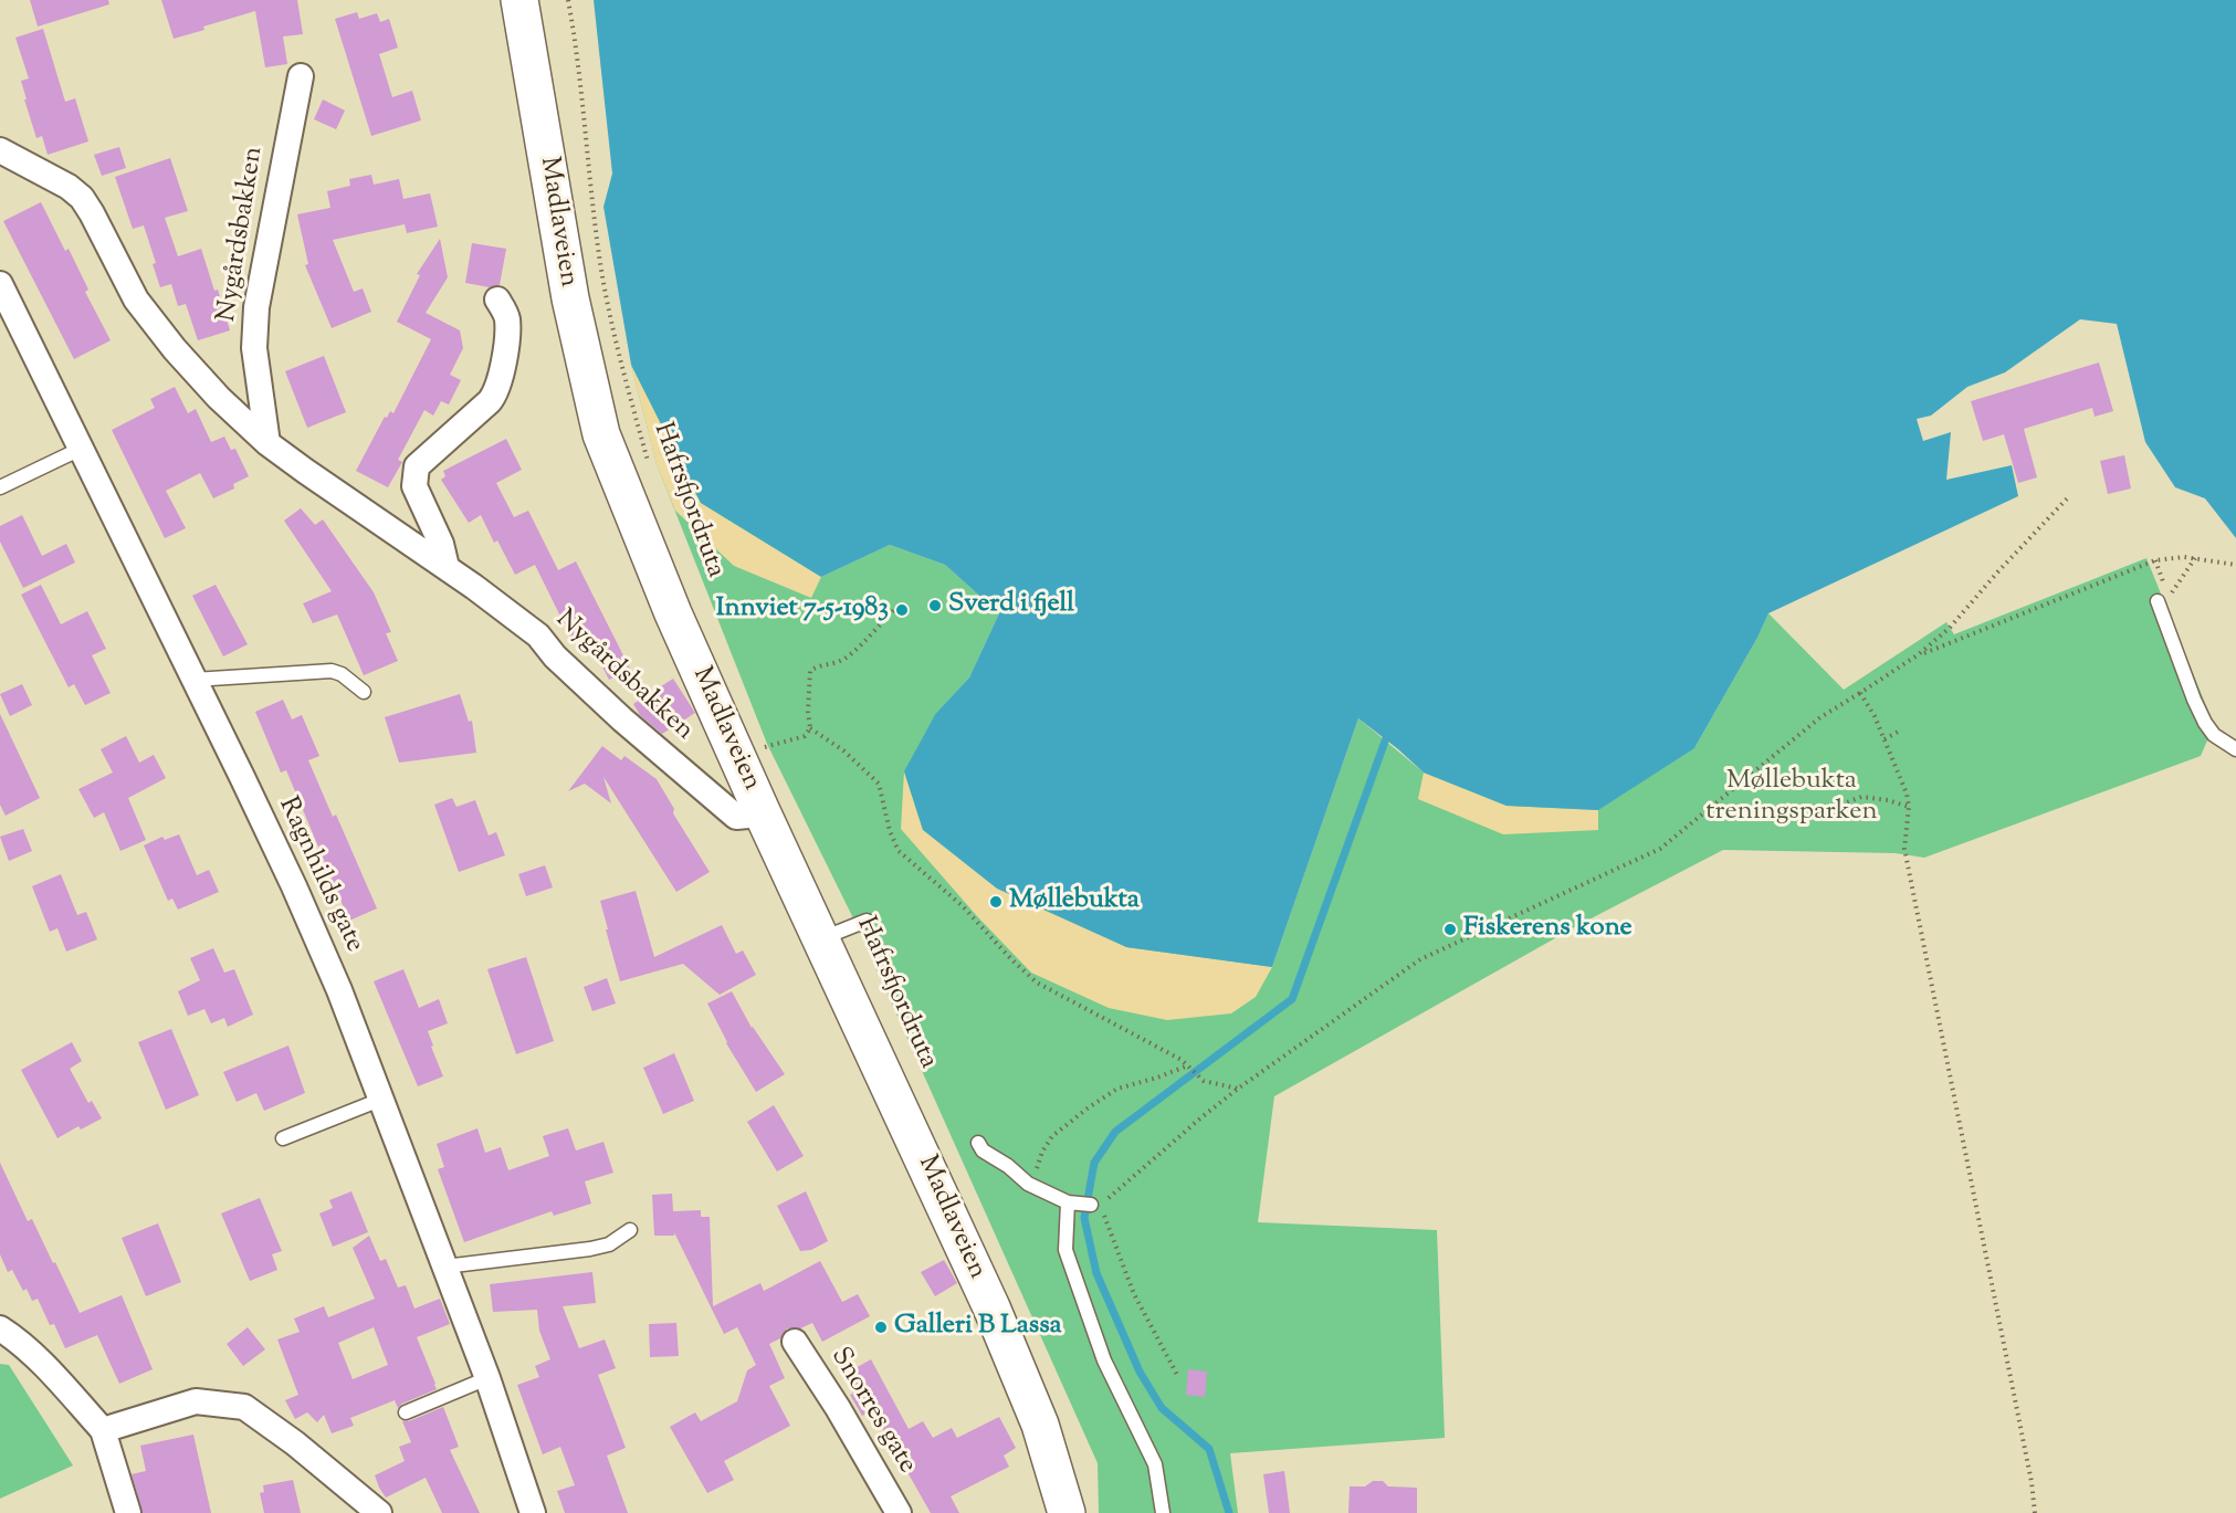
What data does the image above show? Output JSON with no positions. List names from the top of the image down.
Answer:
{
  "streets": {
    "main road": ["Madlaveien"],
    "street": ["Nygårdsbakken", "Ragnhilds gate", "Snorres gate"],
    "path": ["Hafrsfjordruta"]
  },
  "crossings": [
    ["Madlaveien", "Nygårdsbakken"]
  ],
  "parks": ["Møllebukta treningsparken"],
  "places": [
    "Sverd i fjell",
    "Innviet 7-5-1983",
    "Møllebukta",
    "Fiskerens kone",
    "Galleri B Lassa"
  ]
}
